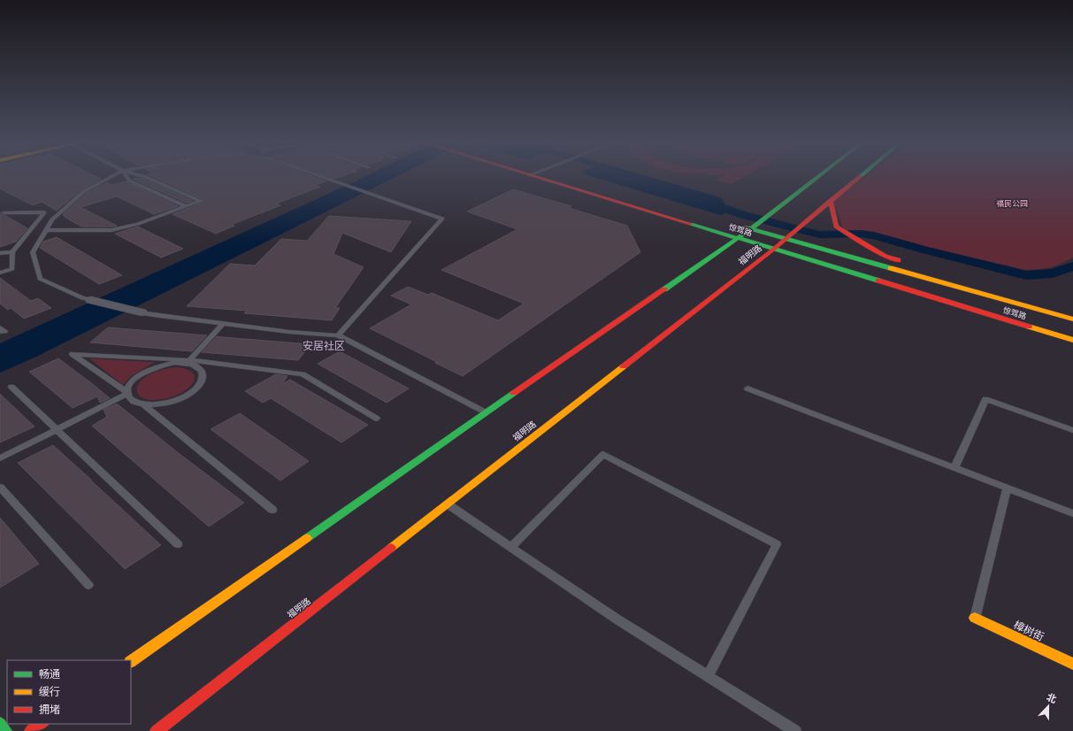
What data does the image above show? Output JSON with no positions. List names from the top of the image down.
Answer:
{
  "streets": {
    "main road": ["惊驾路", "福明路", "樟树街"]
  },
  "crossings": [
    ["惊驾路", "福明路"]
  ],
  "districts": ["安居社区"],
  "parks": ["福民公园"],
  "legend": ["畅通", "缓行", "拥堵"],
  "north": "top"
}
